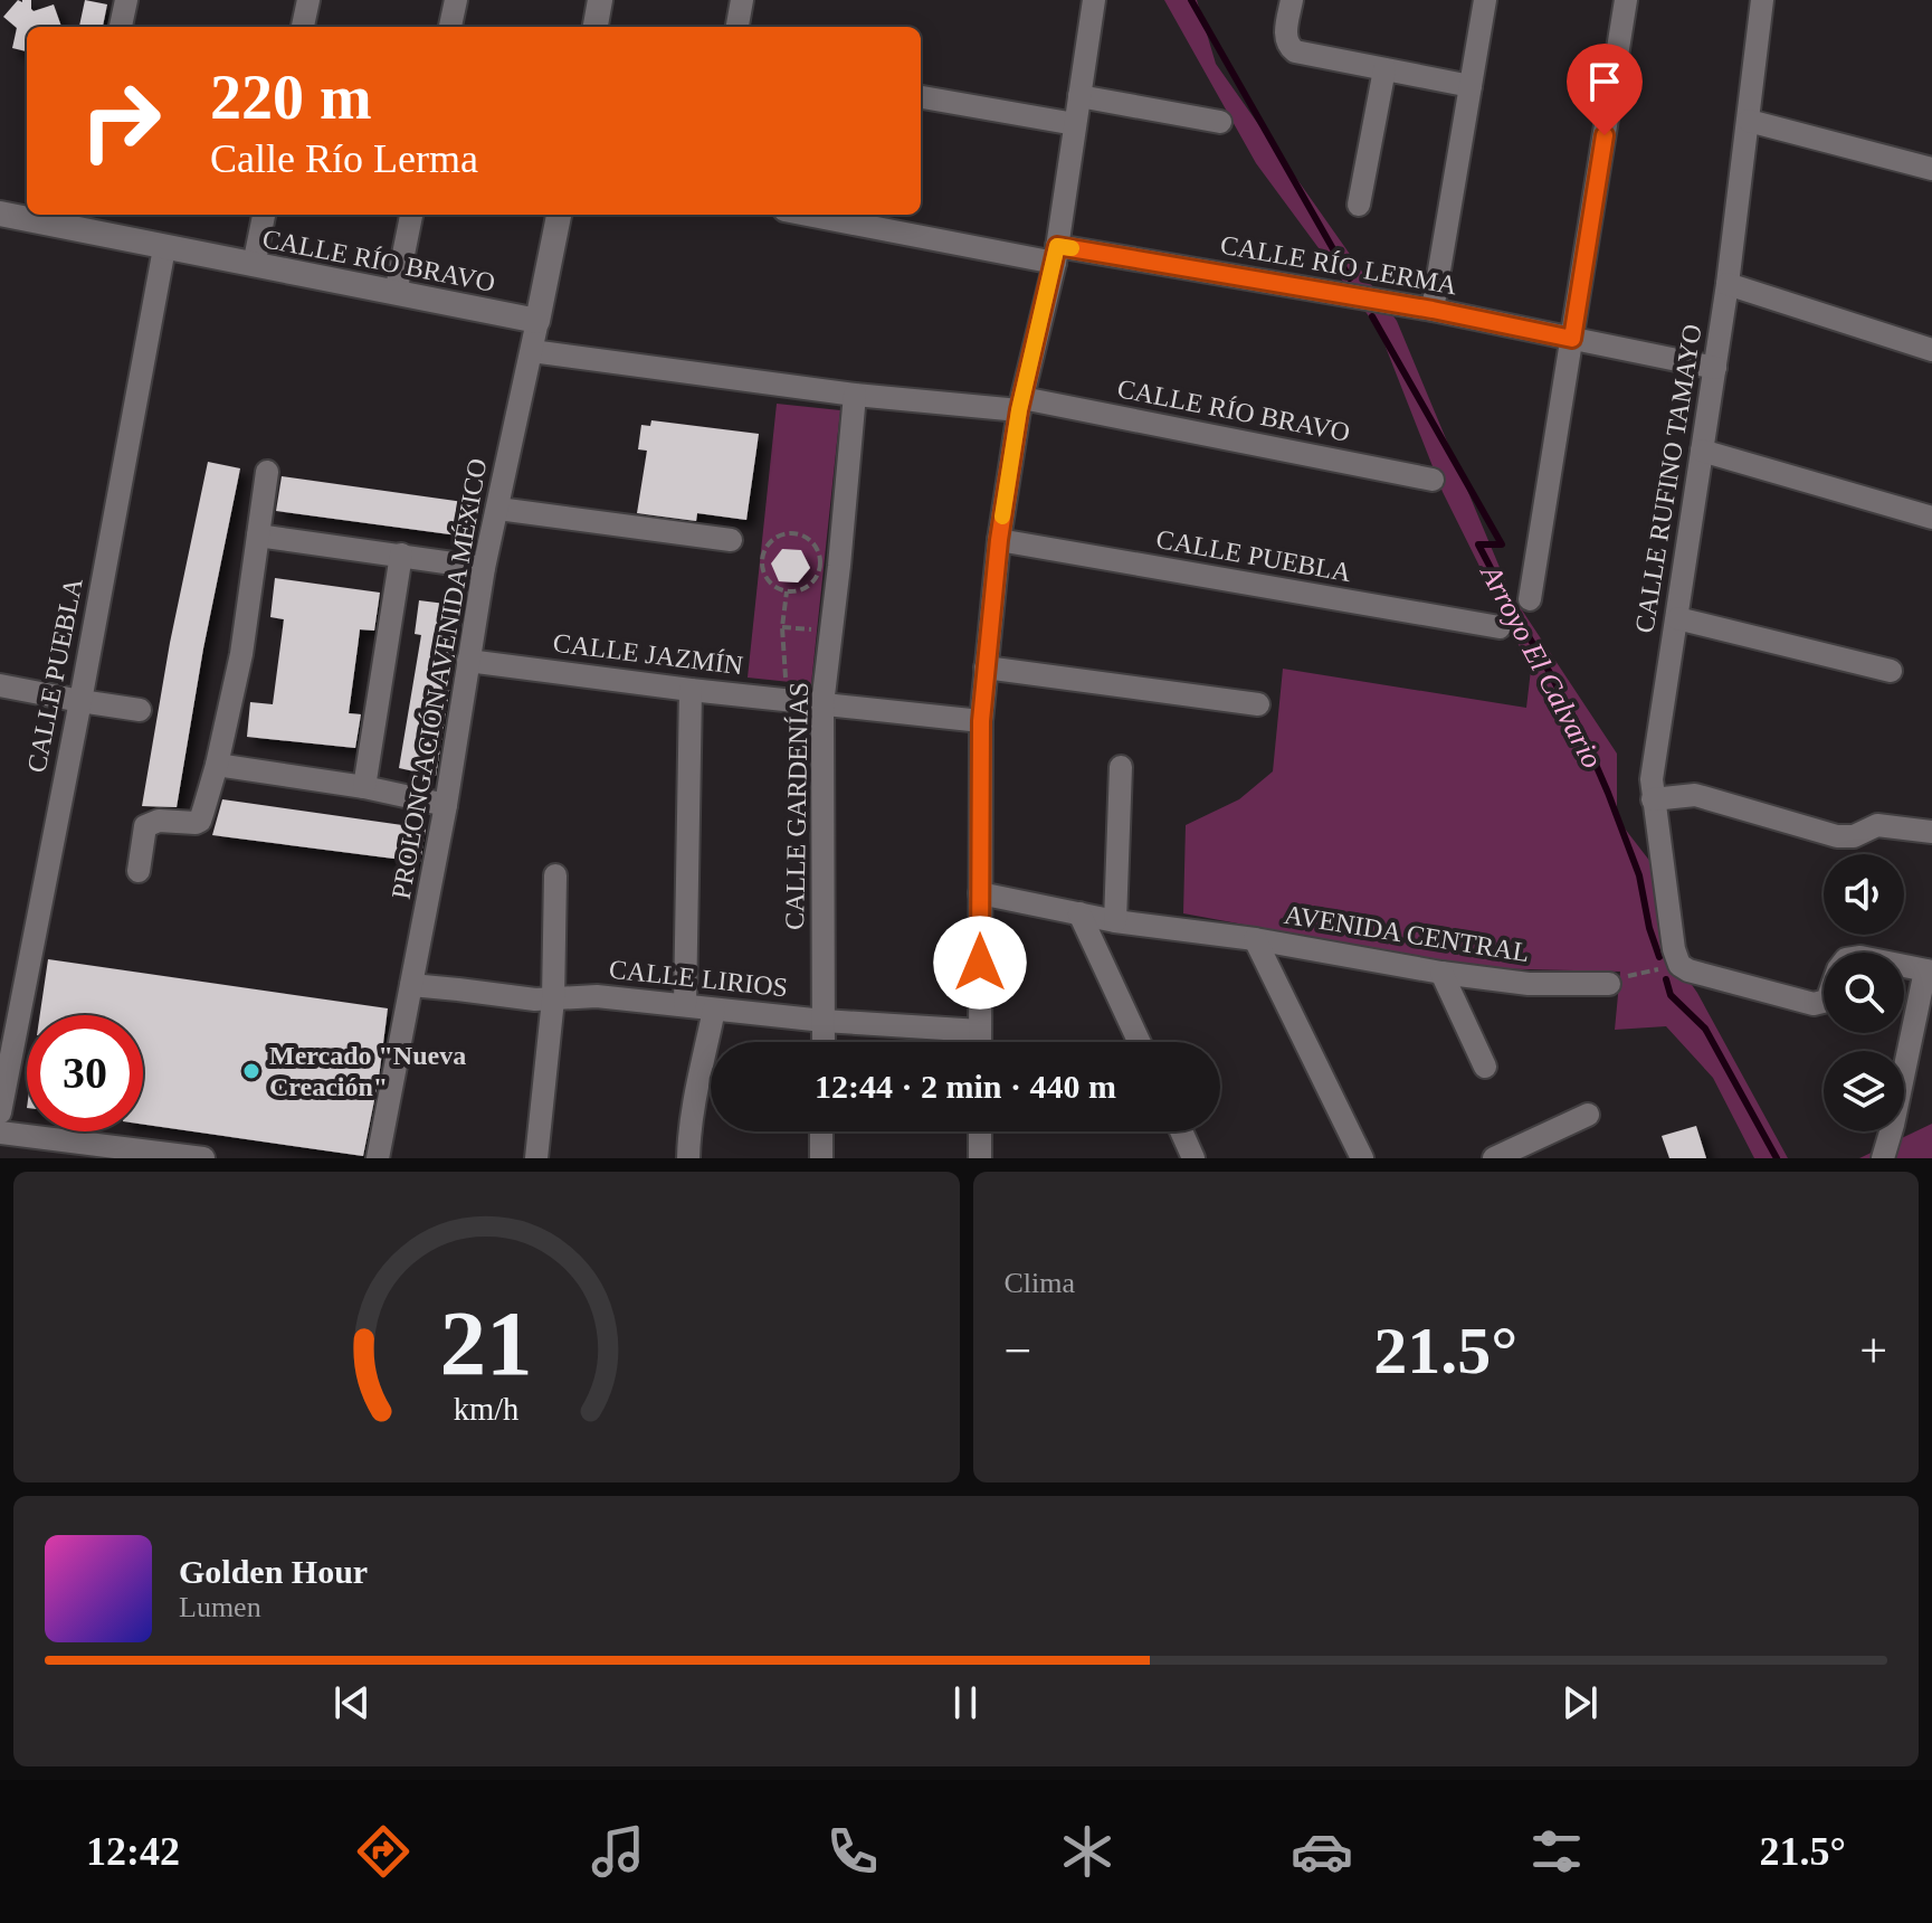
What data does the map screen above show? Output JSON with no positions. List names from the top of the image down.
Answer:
{
  "streets": {
    "street": [
      "CALLE RÍO BRAVO",
      "CALLE RÍO LERMA",
      "CALLE RUFINO TAMAYO",
      "CALLE PUEBLA",
      "CALLE JAZMÍN",
      "PROLONGACIÓN AVENIDA MÉXICO",
      "CALLE GARDENÍAS",
      "AVENIDA CENTRAL",
      "CALLE LIRIOS"
    ]
  },
  "crossings": [
    ["CALLE RÍO BRAVO", "CALLE PUEBLA"],
    ["CALLE RÍO BRAVO", "PROLONGACIÓN AVENIDA MÉXICO"],
    ["CALLE RÍO BRAVO", "CALLE GARDENÍAS"],
    ["CALLE RÍO LERMA", "CALLE RUFINO TAMAYO"],
    ["CALLE JAZMÍN", "PROLONGACIÓN AVENIDA MÉXICO"],
    ["CALLE JAZMÍN", "CALLE GARDENÍAS"],
    ["PROLONGACIÓN AVENIDA MÉXICO", "CALLE LIRIOS"],
    ["CALLE GARDENÍAS", "CALLE LIRIOS"]
  ],
  "water": ["Arroyo El Calvario"],
  "places": ["Mercado \"Nueva Creación\""],
  "page": {
    "turn": ["220 m", "Calle Río Lerma"],
    "limit": "30",
    "trip": "12:44 · 2 min · 440 m",
    "tile": "Clima",
    "heat": ["−", "21.5°", "+"],
    "song": ["Golden Hour", "Lumen"],
    "tabs": ["12:42", "21.5°"],
    "gauge": ["21", "km/h"]
  }
}
